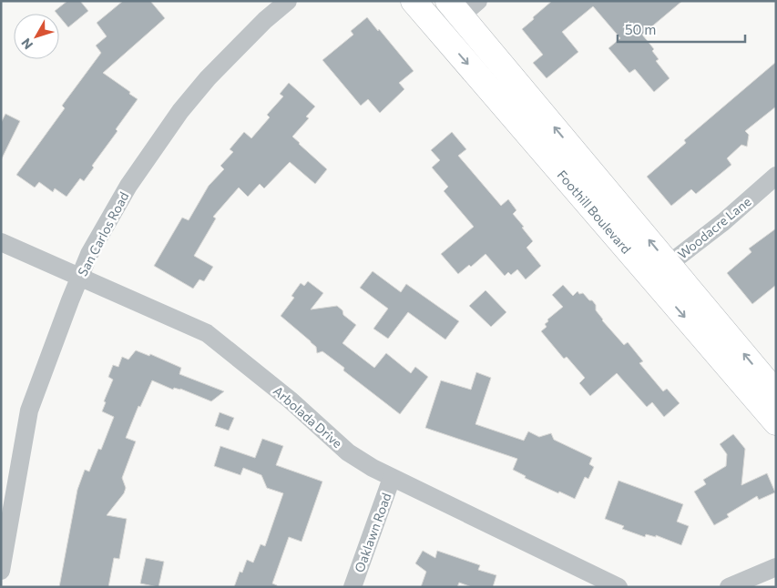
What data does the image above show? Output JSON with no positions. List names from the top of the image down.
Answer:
{
  "streets": {
    "main road": ["Foothill Boulevard"],
    "street": [
      "Woodacre Lane",
      "San Carlos Road",
      "Arbolada Drive",
      "Oaklawn Road"
    ]
  },
  "crossings": [
    ["Foothill Boulevard", "Woodacre Lane"],
    ["San Carlos Road", "Arbolada Drive"],
    ["Arbolada Drive", "Oaklawn Road"]
  ],
  "scale_bar": "50 m",
  "north": "bottom left"
}
